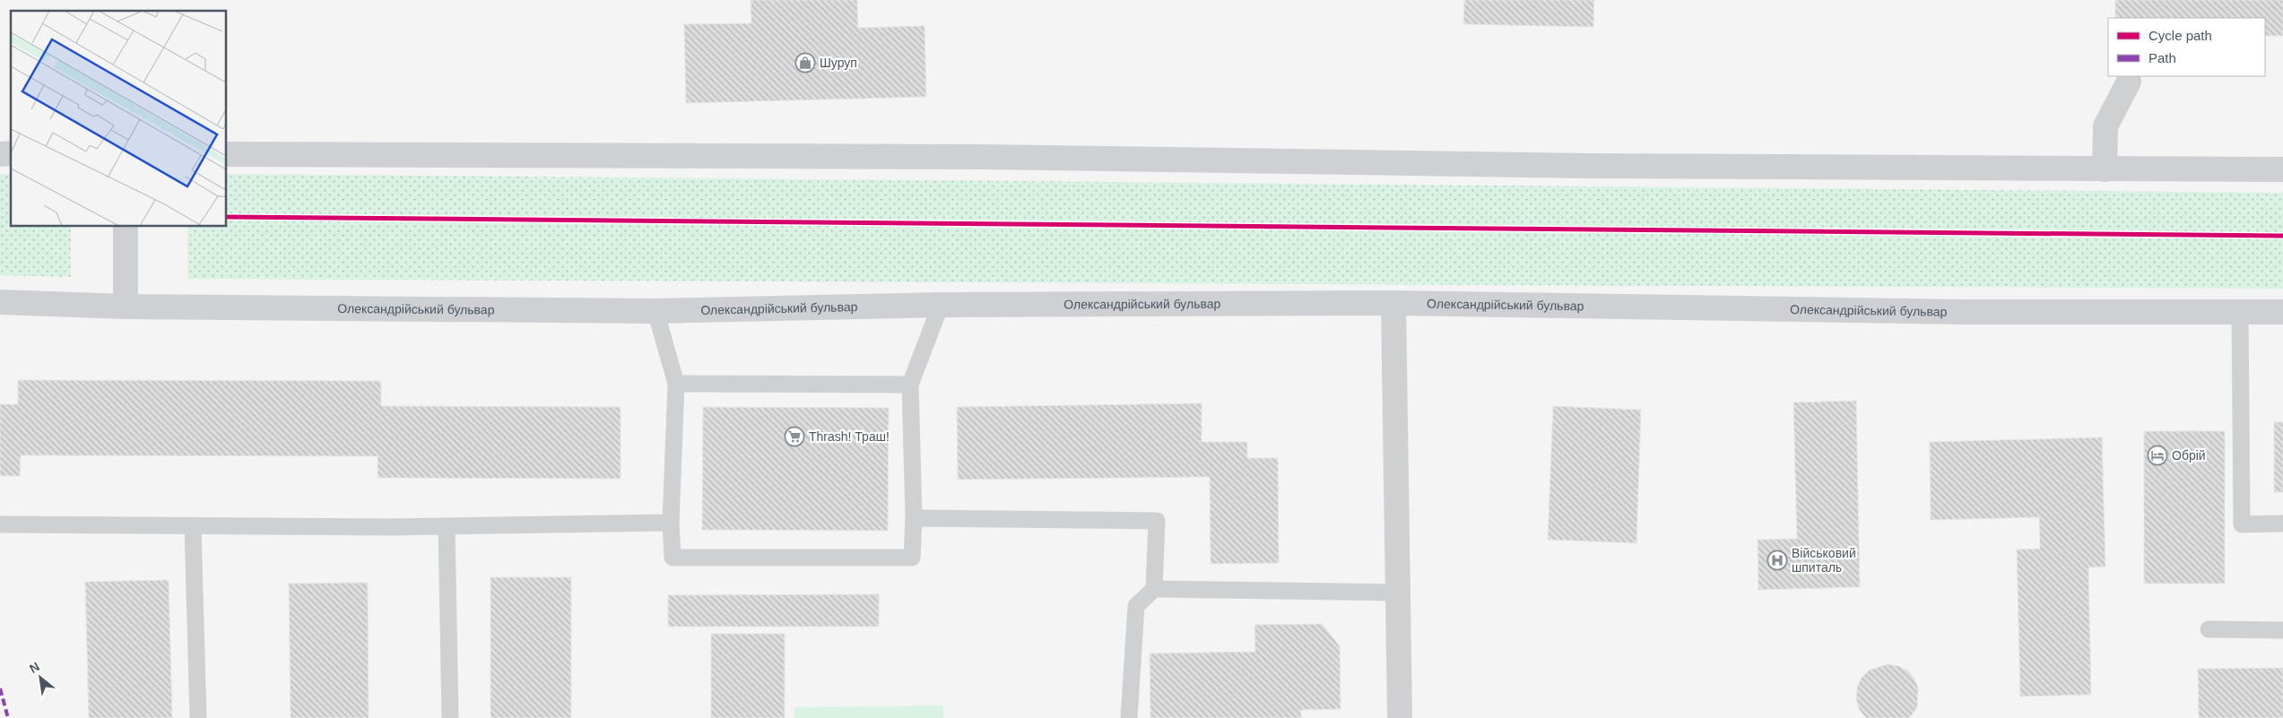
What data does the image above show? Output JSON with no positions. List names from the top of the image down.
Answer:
{
  "streets": {
    "main road": ["Олександрійський бульвар"]
  },
  "places": {
    "shop": ["Шуруп"],
    "supermarket": ["Thrash! Траш!"],
    "hotel": ["Обрій"],
    "hospital": ["Військовий шпиталь"]
  },
  "legend": ["Cycle path", "Path"],
  "north": "top left"
}
